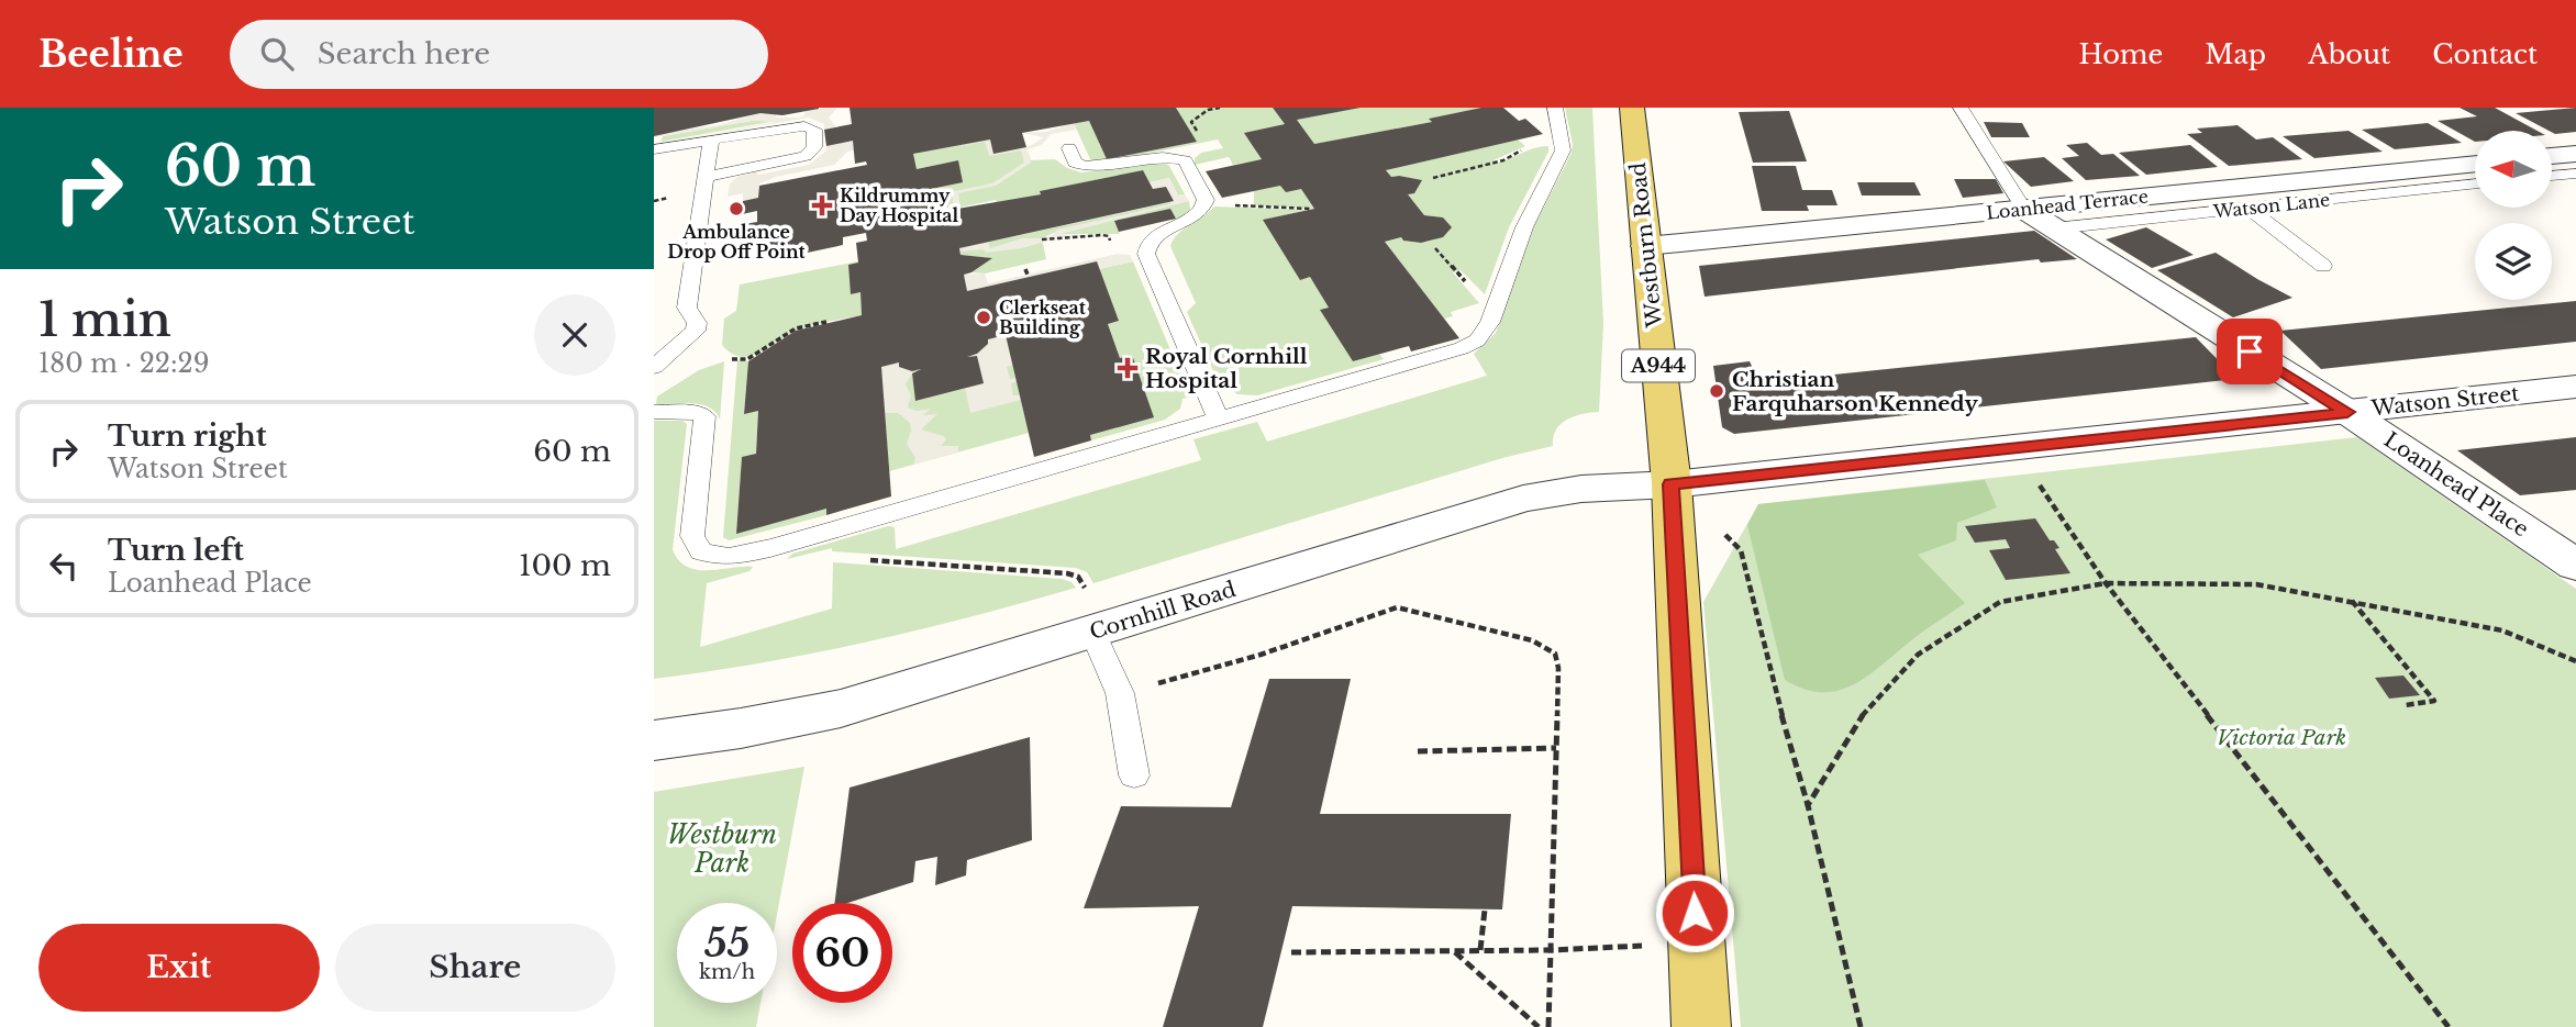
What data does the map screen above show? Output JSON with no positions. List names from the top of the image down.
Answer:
{
  "streets": {
    "main road": ["Westburn Road", "A944"],
    "street": [
      "Loanhead Terrace",
      "Watson Street",
      "Loanhead Place",
      "Cornhill Road"
    ],
    "lane": ["Watson Lane"]
  },
  "crossings": [
    ["Loanhead Terrace", "Westburn Road"],
    ["Loanhead Terrace", "Loanhead Place"],
    ["Watson Lane", "Loanhead Place"],
    ["Westburn Road", "Watson Street"],
    ["Westburn Road", "Cornhill Road"],
    ["Watson Street", "Loanhead Place"],
    ["Watson Street", "Cornhill Road"]
  ],
  "parks": ["Victoria Park", "Westburn Park"],
  "places": {
    "health": ["Kildrummy Day Hospital", "Royal Cornhill Hospital"],
    "other": ["Ambulance Drop Off Point", "Clerkseat Building", "Christian Farquharson Kennedy"]
  },
  "north": "left",
  "page": {
    "header": "Beeline",
    "search": "Search here",
    "nav": [
      "Home",
      "Map",
      "About",
      "Contact"
    ],
    "turn": ["60 m", "Watson Street"],
    "heading": ["1 min", "180 m · 22:29"],
    "list": [
      {
        "name": "Turn right",
        "note": "Watson Street",
        "value": "60 m"
      },
      {
        "name": "Turn left",
        "note": "Loanhead Place",
        "value": "100 m"
      }
    ],
    "speed": "55 km/h",
    "limit": "60",
    "buttons": ["Exit", "Share"]
  }
}
